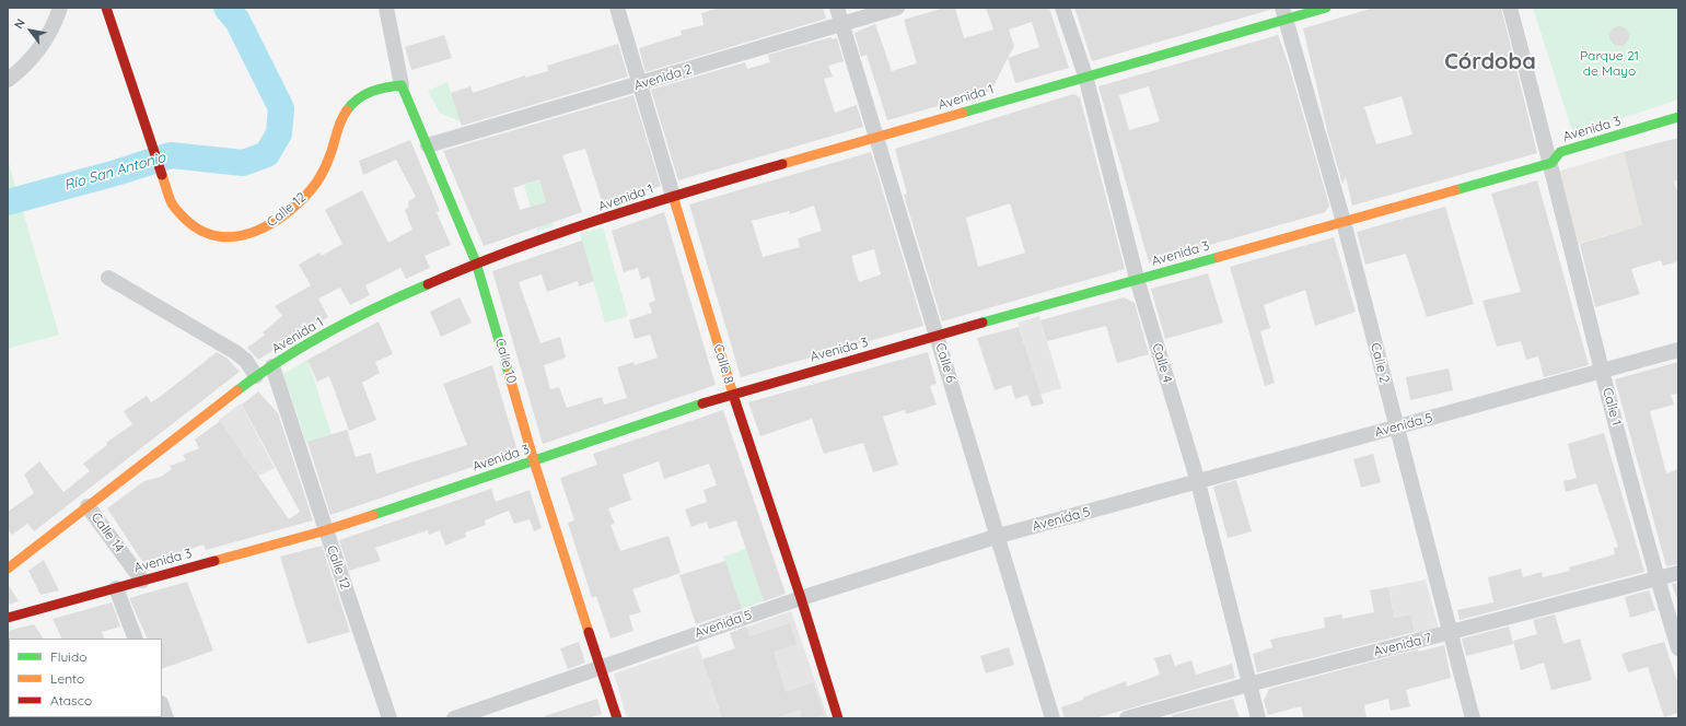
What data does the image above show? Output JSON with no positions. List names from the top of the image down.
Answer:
{
  "streets": {
    "main road": [
      "Avenida 1",
      "Avenida 3",
      "Calle 12",
      "Calle 10",
      "Calle 8"
    ],
    "street": [
      "Avenida 2",
      "Calle 6",
      "Calle 4",
      "Calle 2",
      "Calle 1",
      "Avenida 5",
      "Calle 14",
      "Avenida 7"
    ]
  },
  "crossings": [
    ["Avenida 2", "Calle 10"],
    ["Avenida 2", "Calle 6"],
    ["Avenida 2", "Calle 8"],
    ["Avenida 1", "Calle 12"],
    ["Avenida 1", "Calle 10"],
    ["Avenida 1", "Calle 6"],
    ["Avenida 1", "Calle 4"],
    ["Avenida 1", "Calle 2"],
    ["Avenida 1", "Calle 8"],
    ["Avenida 1", "Calle 14"],
    ["Avenida 3", "Calle 12"],
    ["Avenida 3", "Calle 10"],
    ["Avenida 3", "Calle 6"],
    ["Avenida 3", "Calle 4"],
    ["Avenida 3", "Calle 2"],
    ["Avenida 3", "Calle 8"],
    ["Avenida 3", "Calle 1"],
    ["Avenida 3", "Calle 14"],
    ["Calle 12", "Calle 10"],
    ["Calle 10", "Avenida 5"],
    ["Calle 6", "Avenida 5"],
    ["Calle 4", "Avenida 5"],
    ["Calle 4", "Avenida 7"],
    ["Calle 2", "Avenida 5"],
    ["Calle 2", "Avenida 7"],
    ["Calle 8", "Avenida 5"],
    ["Calle 1", "Avenida 5"],
    ["Calle 1", "Avenida 7"]
  ],
  "districts": ["Córdoba"],
  "water": ["Río San Antonio"],
  "parks": ["Parque 21 de Mayo"],
  "legend": ["Fluido", "Lento", "Atasco"],
  "north": "top left"
}
